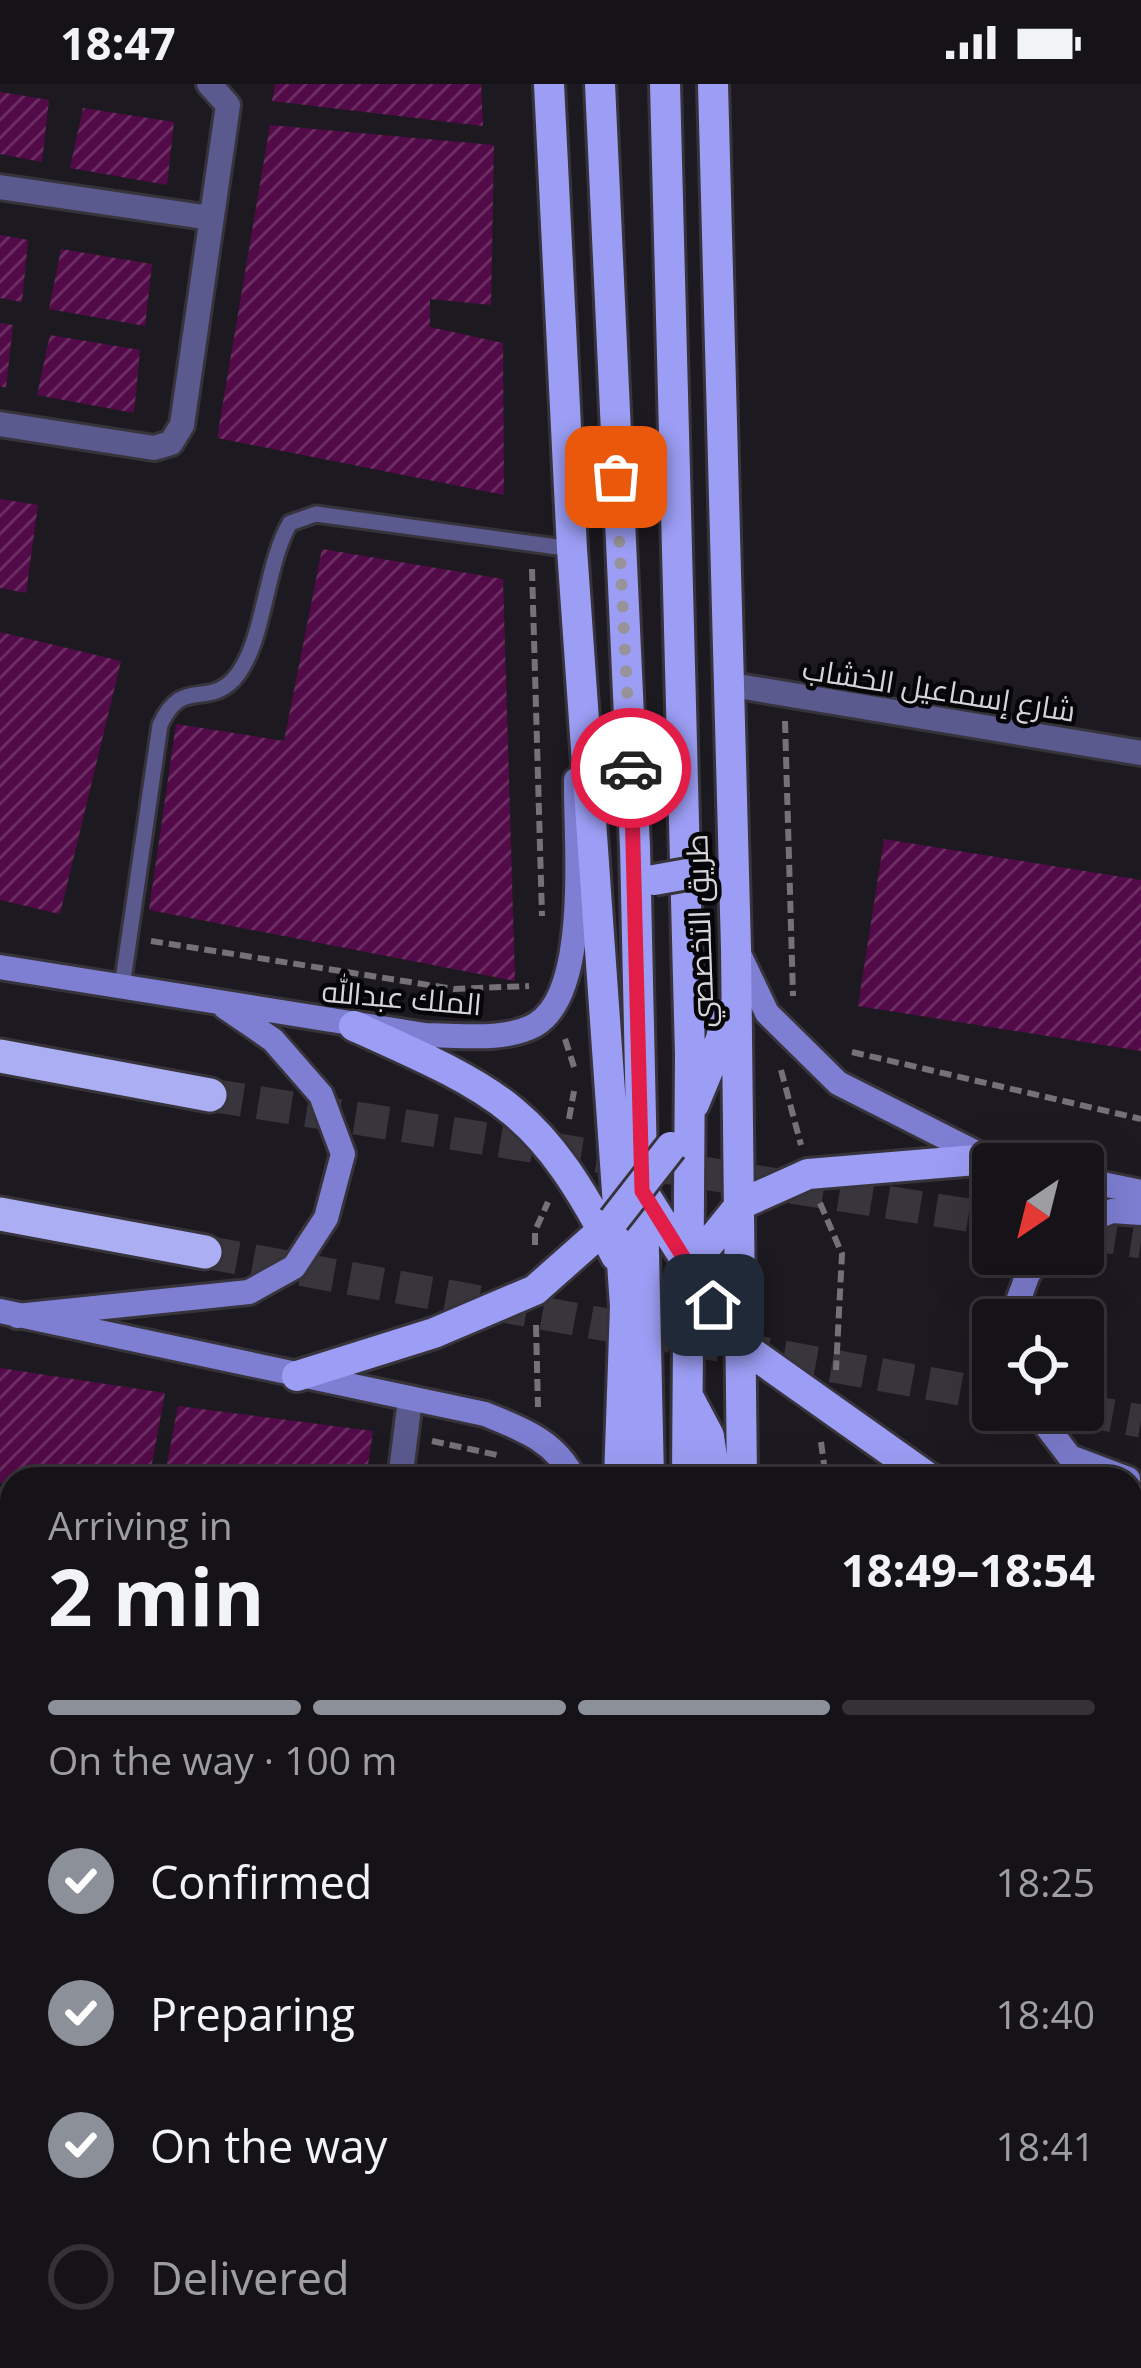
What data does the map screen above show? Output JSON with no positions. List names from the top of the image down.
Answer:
{
  "streets": {
    "main road": ["طريق التخصصي", "الملك عبدالله"],
    "street": ["شارع إسماعيل الخشاب"]
  },
  "crossings": [
    ["شارع إسماعيل الخشاب", "طريق التخصصي"]
  ],
  "north": "bottom left",
  "page": {
    "status": "18:47",
    "heading": ["2 min", "Arriving in", "18:49–18:54"],
    "bar": "On the way · 100 m",
    "list": [
      ["Confirmed", "18:25"],
      ["Preparing", "18:40"],
      ["On the way", "18:41"],
      "Delivered"
    ]
  }
}
